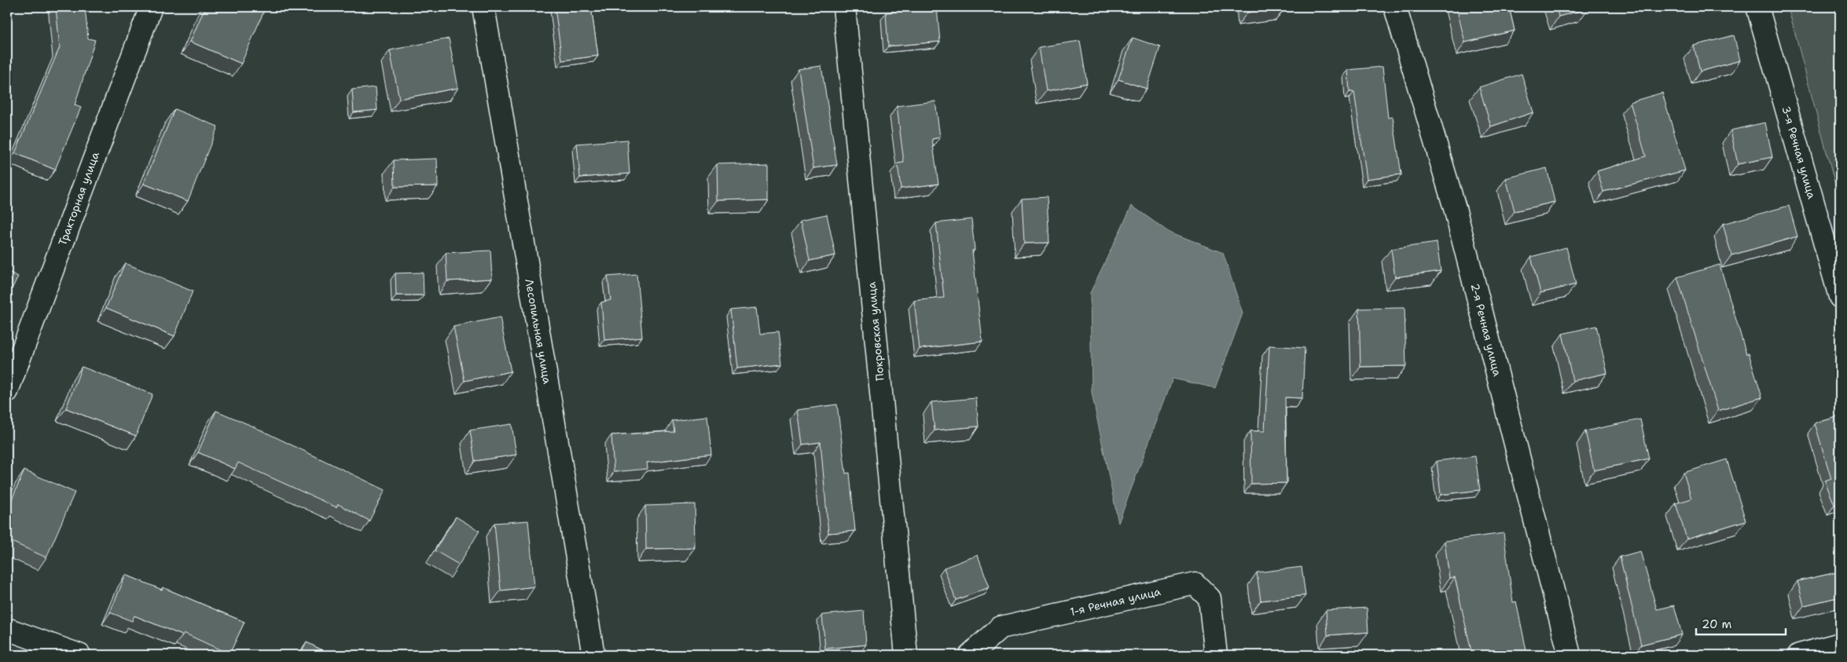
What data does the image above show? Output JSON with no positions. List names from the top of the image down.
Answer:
{
  "streets": {
    "street": [
      "3-я Речная улица",
      "Тракторная улица",
      "2-я Речная улица",
      "Лесопильная улица",
      "Покровская улица",
      "1-я Речная улица"
    ]
  },
  "scale_bar": "20 m"
}
